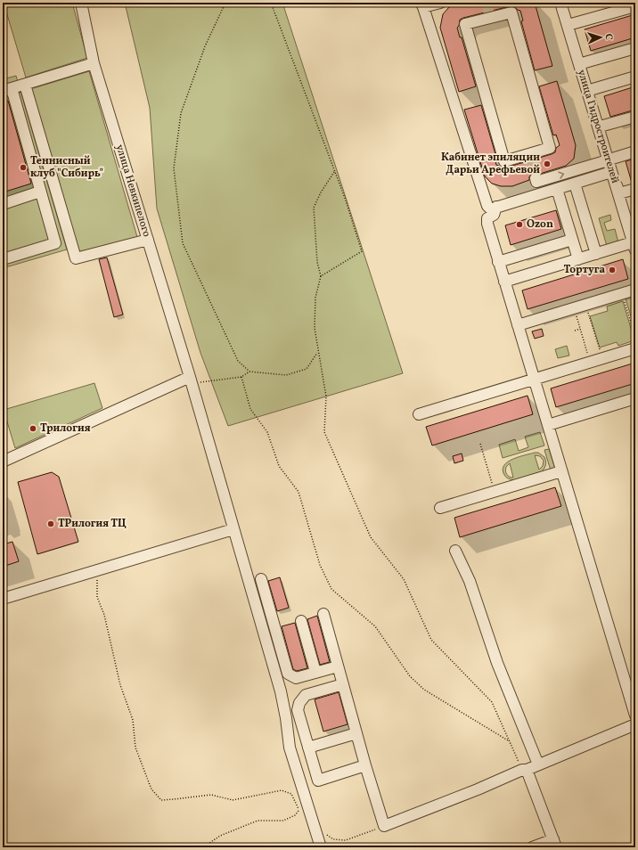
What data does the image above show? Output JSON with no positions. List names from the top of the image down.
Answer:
{
  "streets": {
    "street": ["улица Гидростроителей", "улица Невкипелого"]
  },
  "places": [
    "Кабинет эпиляции Дарьи Арефьевой",
    "Теннисный клуб \"Сибирь\"",
    "Ozon",
    "Тортуга",
    "Трилогия",
    "ТРилогия ТЦ"
  ],
  "north": "right"
}
